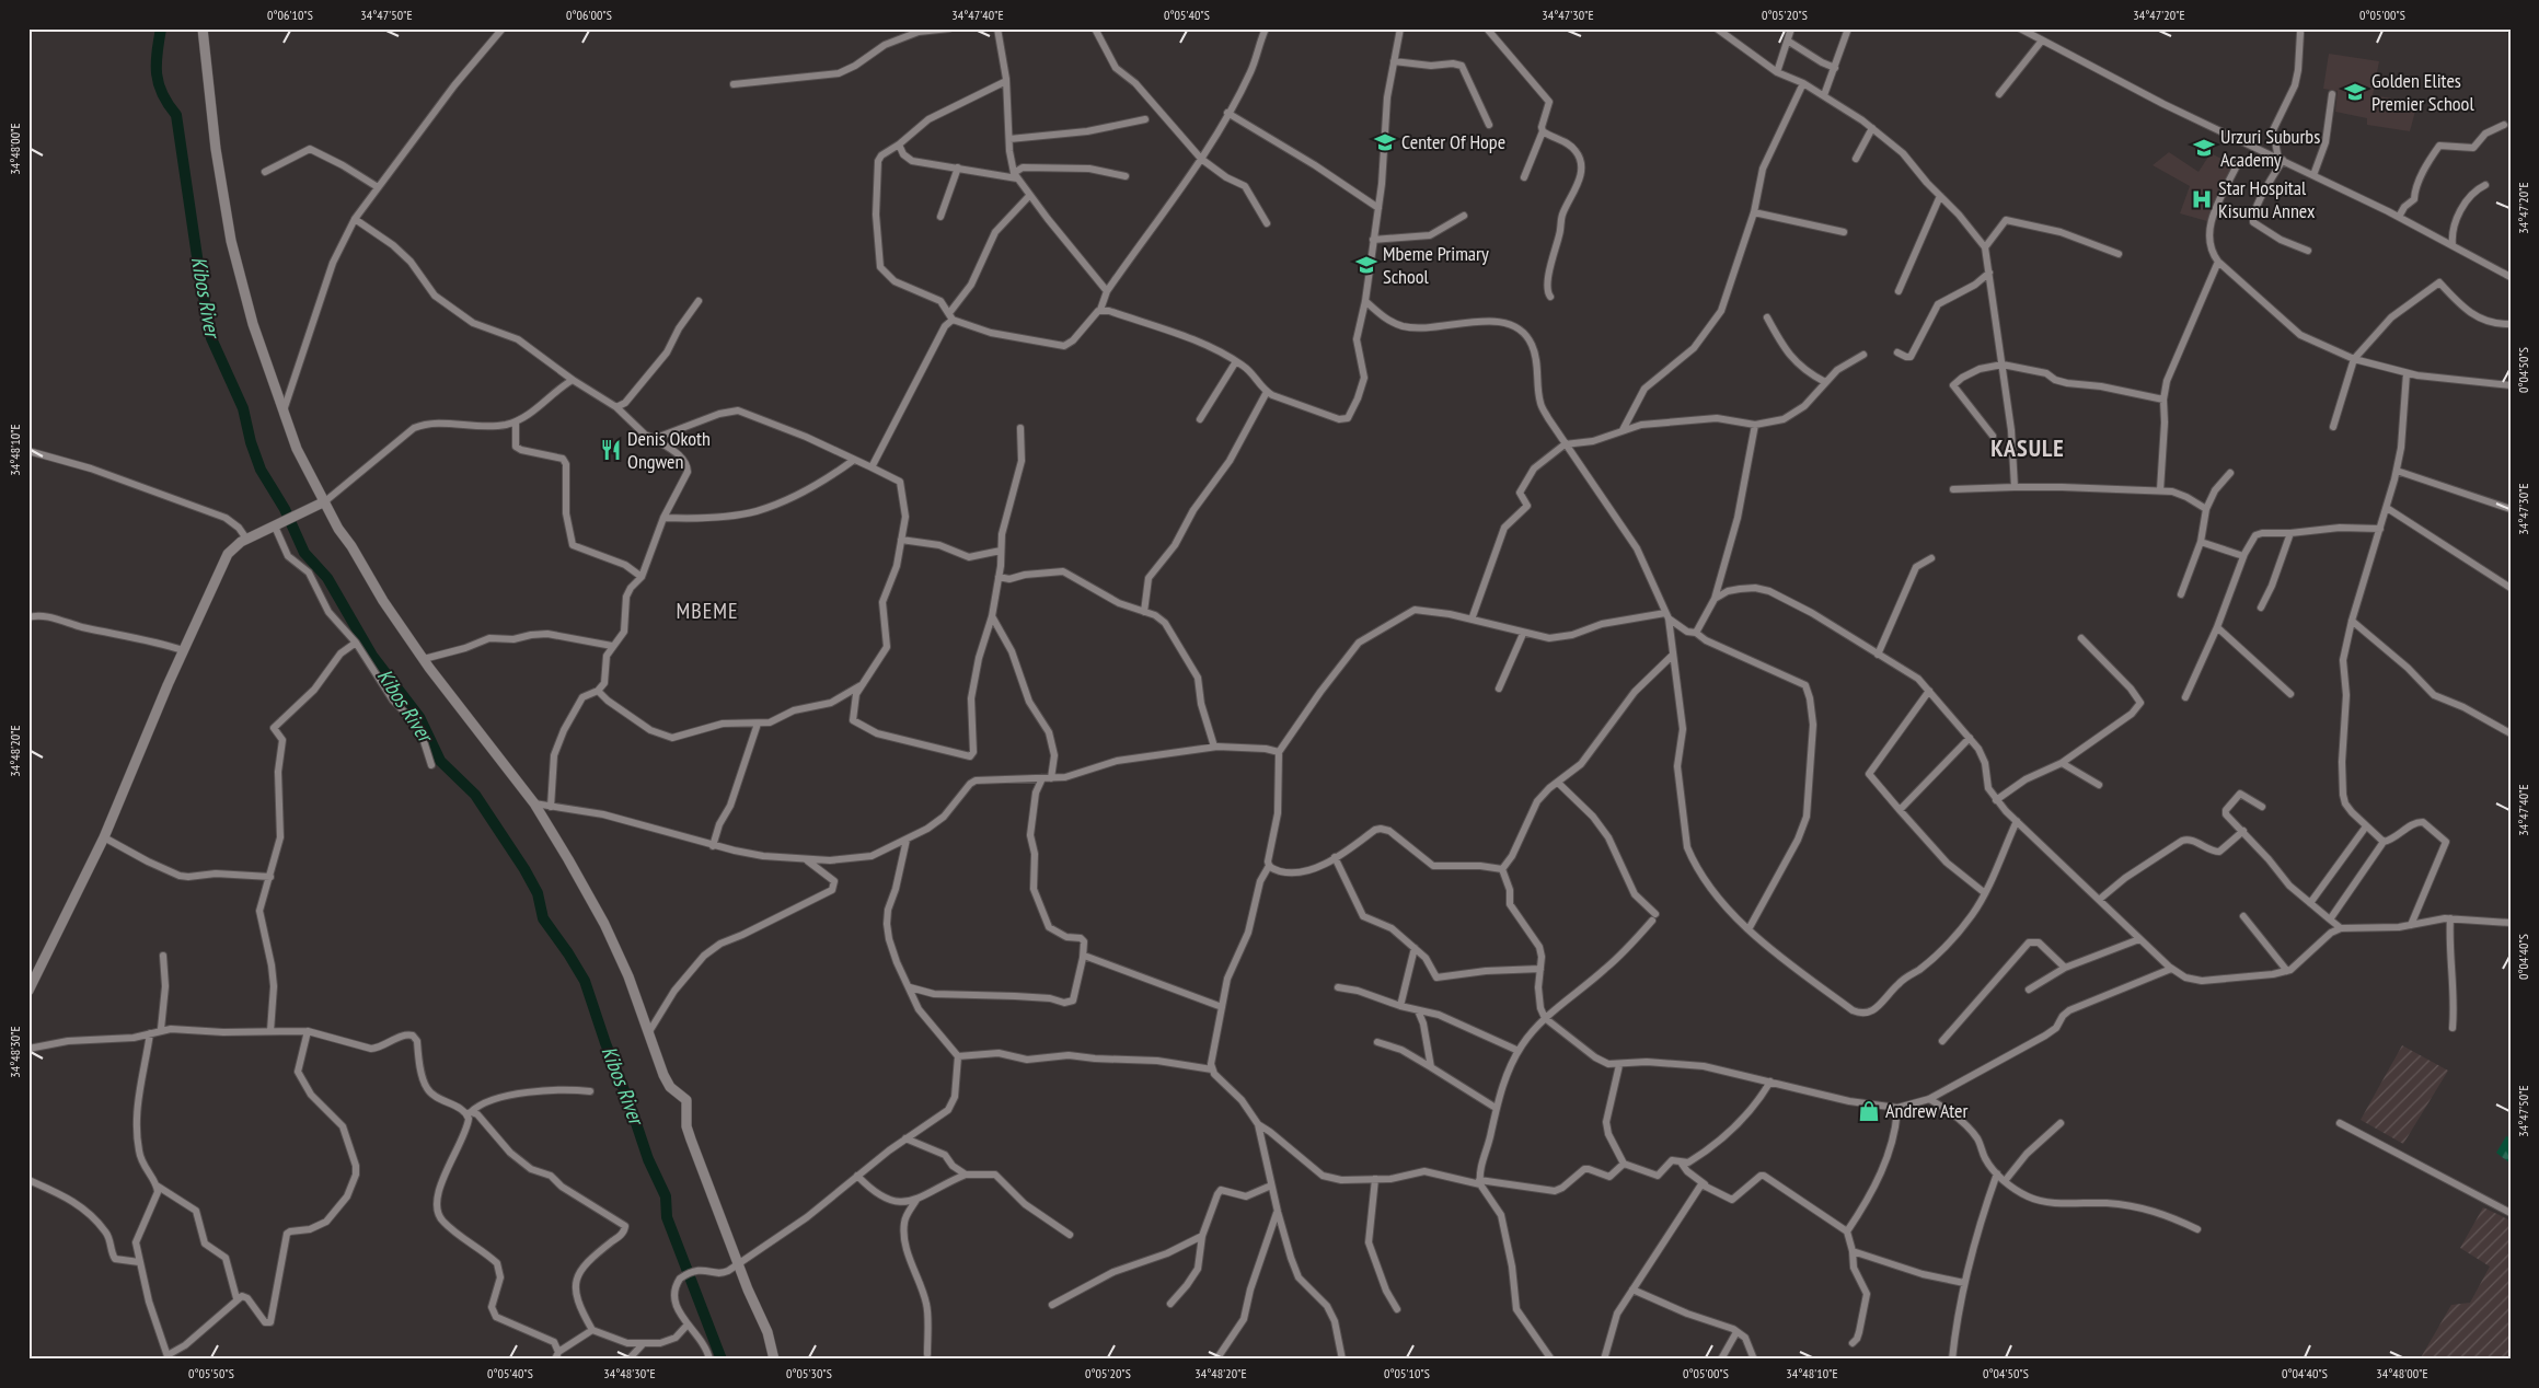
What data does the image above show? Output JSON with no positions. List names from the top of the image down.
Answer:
{
  "districts": ["KASULE", "MBEME"],
  "water": ["Kibos River"],
  "places": {
    "school or university": [
      "Golden Elites Premier School",
      "Center Of Hope",
      "Urzuri Suburbs Academy",
      "Mbeme Primary School"
    ],
    "hospital": ["Star Hospital Kisumu Annex"],
    "restaurant": ["Denis Okoth Ongwen"],
    "shop": ["Andrew Ater"]
  },
  "coordinates": [
    "0°06'10\"S",
    "34°47'50\"E",
    "0°06'00\"S",
    "34°47'40\"E",
    "0°05'40\"S",
    "34°47'30\"E",
    "0°05'20\"S",
    "34°47'20\"E",
    "0°05'00\"S",
    "34°48'00\"E",
    "0°04'50\"S",
    "34°48'10\"E",
    "34°48'20\"E",
    "0°04'40\"S",
    "34°48'30\"E",
    "0°05'50\"S",
    "0°05'30\"S",
    "0°05'10\"S"
  ]
}
